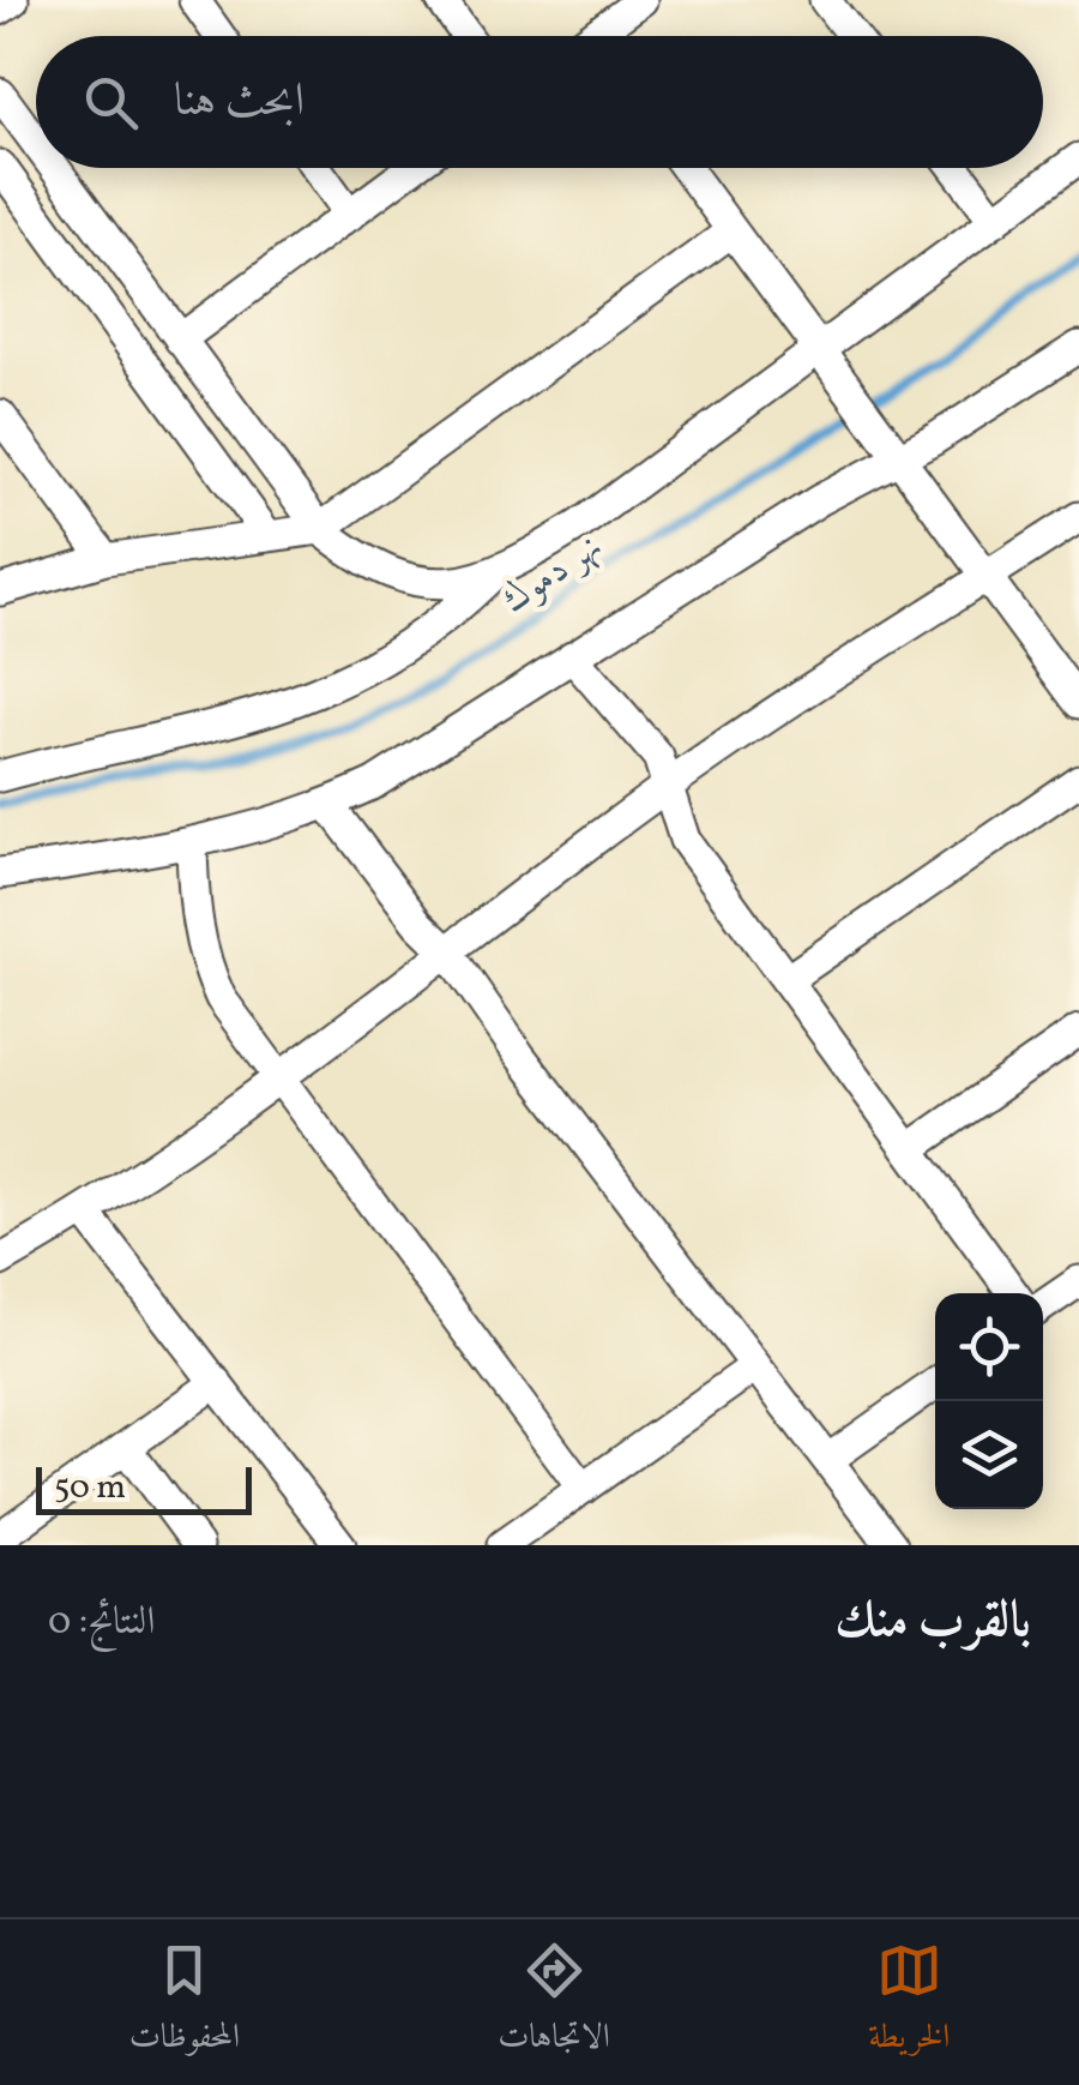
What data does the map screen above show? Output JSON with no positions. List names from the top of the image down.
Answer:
{
  "water": ["نهر دموك"],
  "scale_bar": "50 m",
  "page": {
    "search": "ابحث هنا",
    "scale": "50 m",
    "heading": ["بالقرب منك", "النتائج: 0"],
    "nav": ["الخريطة", "الاتجاهات", "المحفوظات"]
  }
}
